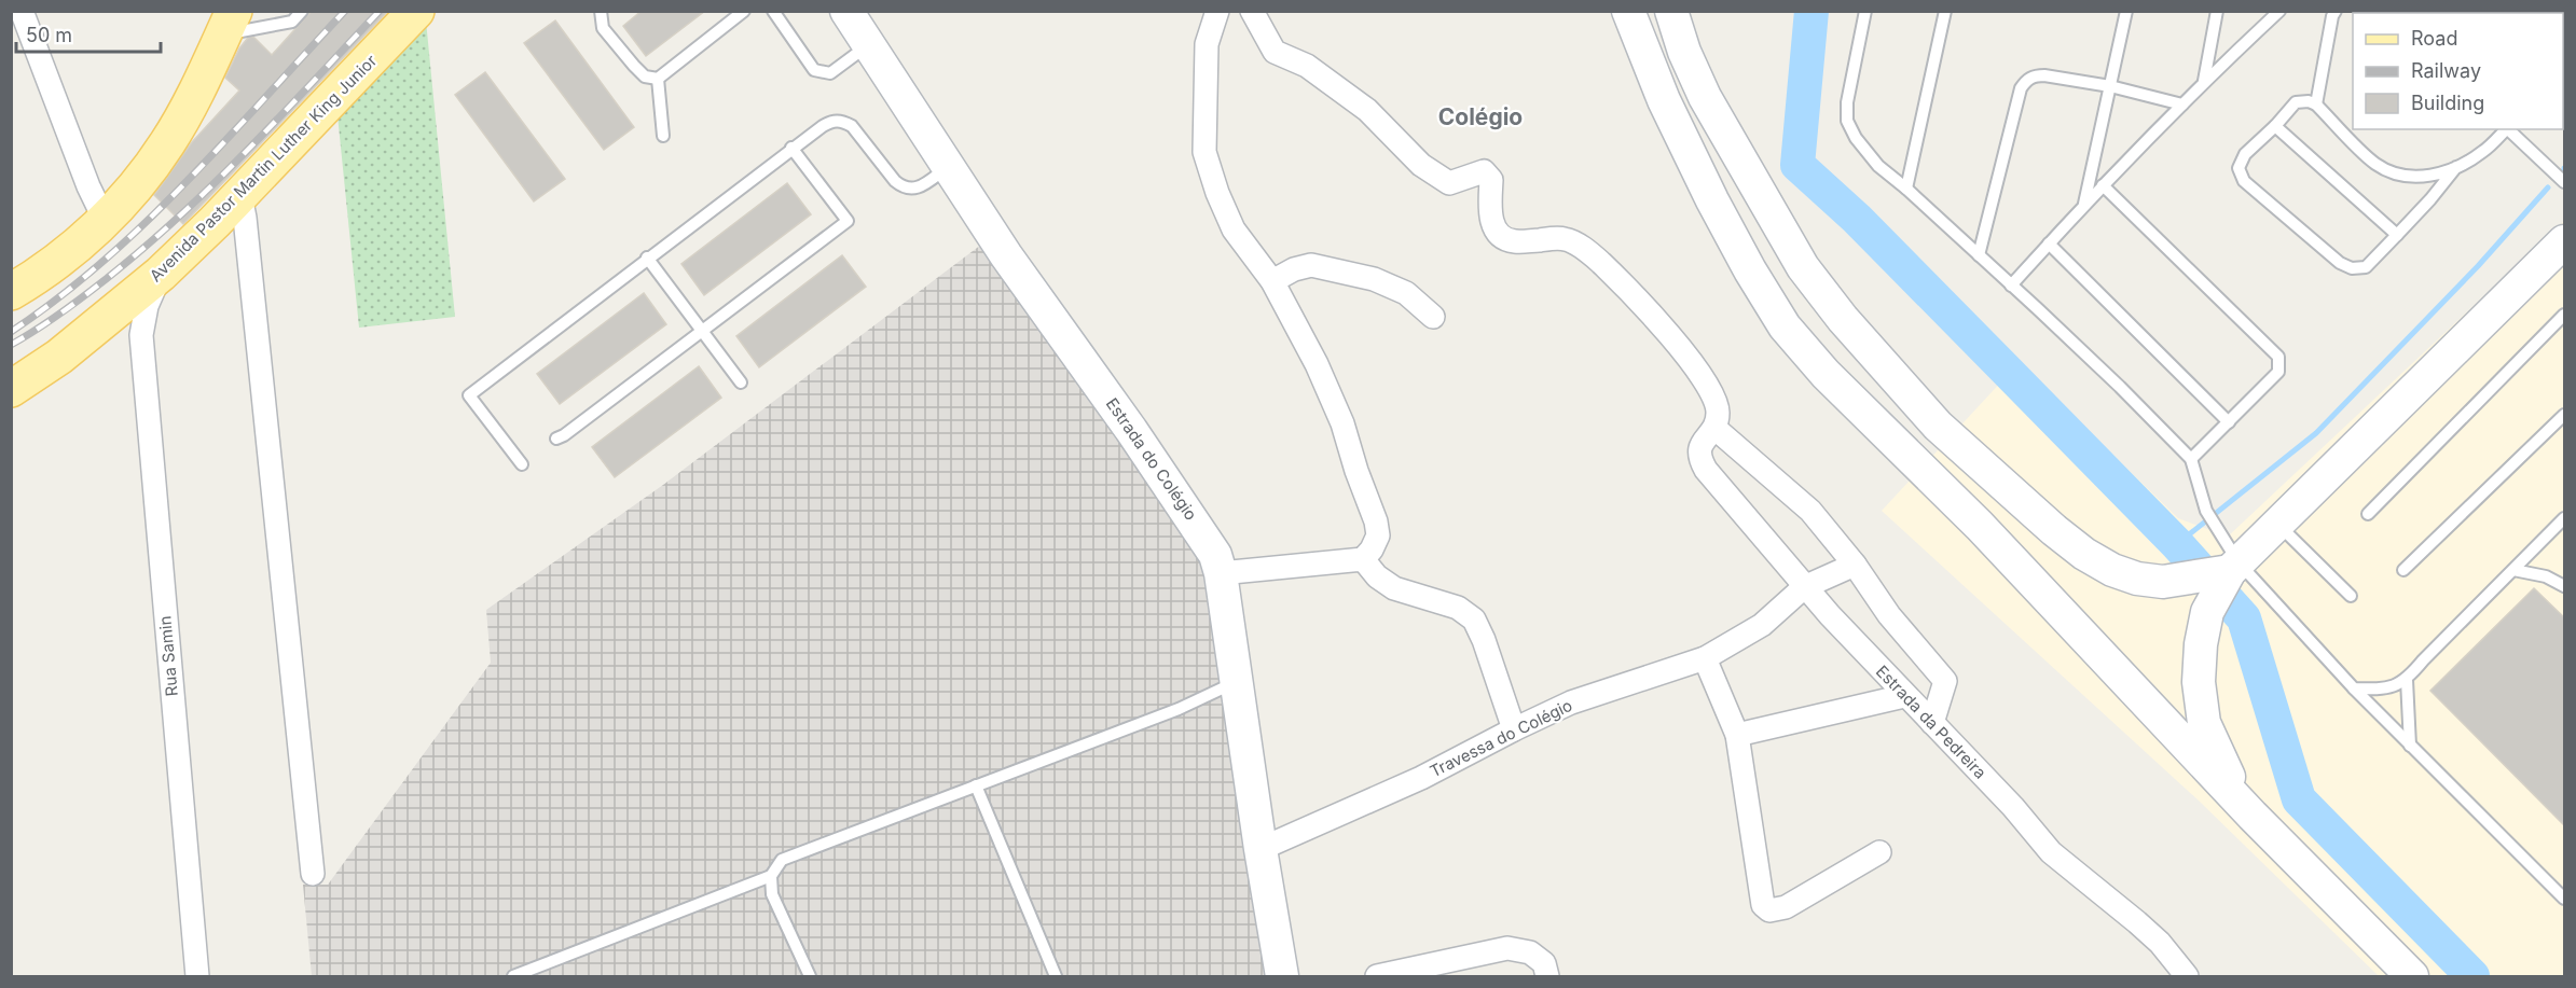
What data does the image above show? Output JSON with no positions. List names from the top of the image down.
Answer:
{
  "streets": {
    "main road": ["Avenida Pastor Martin Luther King Junior"],
    "street": [
      "Estrada do Colégio",
      "Rua Samin",
      "Estrada da Pedreira",
      "Travessa do Colégio"
    ]
  },
  "crossings": [
    ["Avenida Pastor Martin Luther King Junior", "Rua Samin"],
    ["Estrada do Colégio", "Travessa do Colégio"],
    ["Estrada da Pedreira", "Travessa do Colégio"]
  ],
  "districts": ["Colégio"],
  "legend": ["Road", "Railway", "Building"],
  "scale_bar": "50 m"
}
